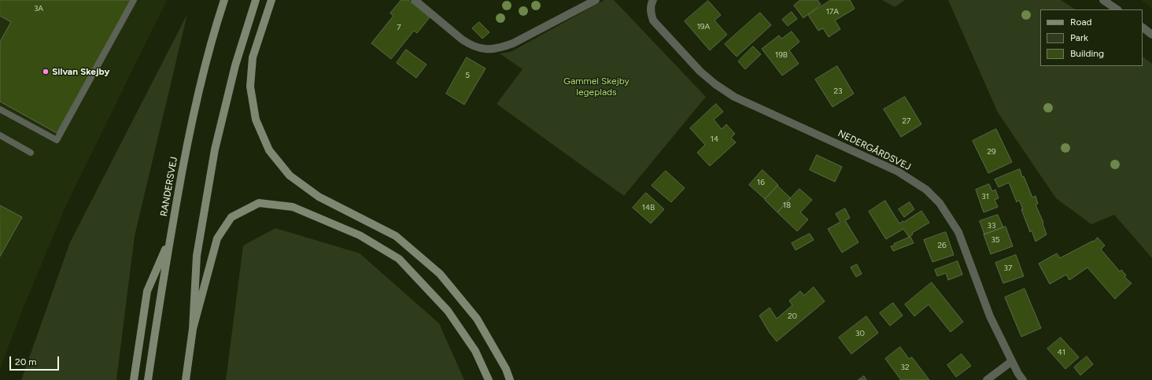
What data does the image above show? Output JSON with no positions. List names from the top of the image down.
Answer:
{
  "streets": {
    "main road": ["RANDERSVEJ"],
    "street": ["NEDERGÅRDSVEJ"]
  },
  "parks": ["Gammel Skejby legeplads"],
  "places": ["Silvan Skejby"],
  "house_numbers": [
    "3A",
    "17A",
    "19A",
    "7",
    "19B",
    "5",
    "23",
    "27",
    "14",
    "29",
    "16",
    "31",
    "18",
    "14B",
    "33",
    "35",
    "26",
    "37",
    "20",
    "30",
    "41",
    "32"
  ],
  "legend": ["Road", "Park", "Building"],
  "scale_bar": "20 m"
}
